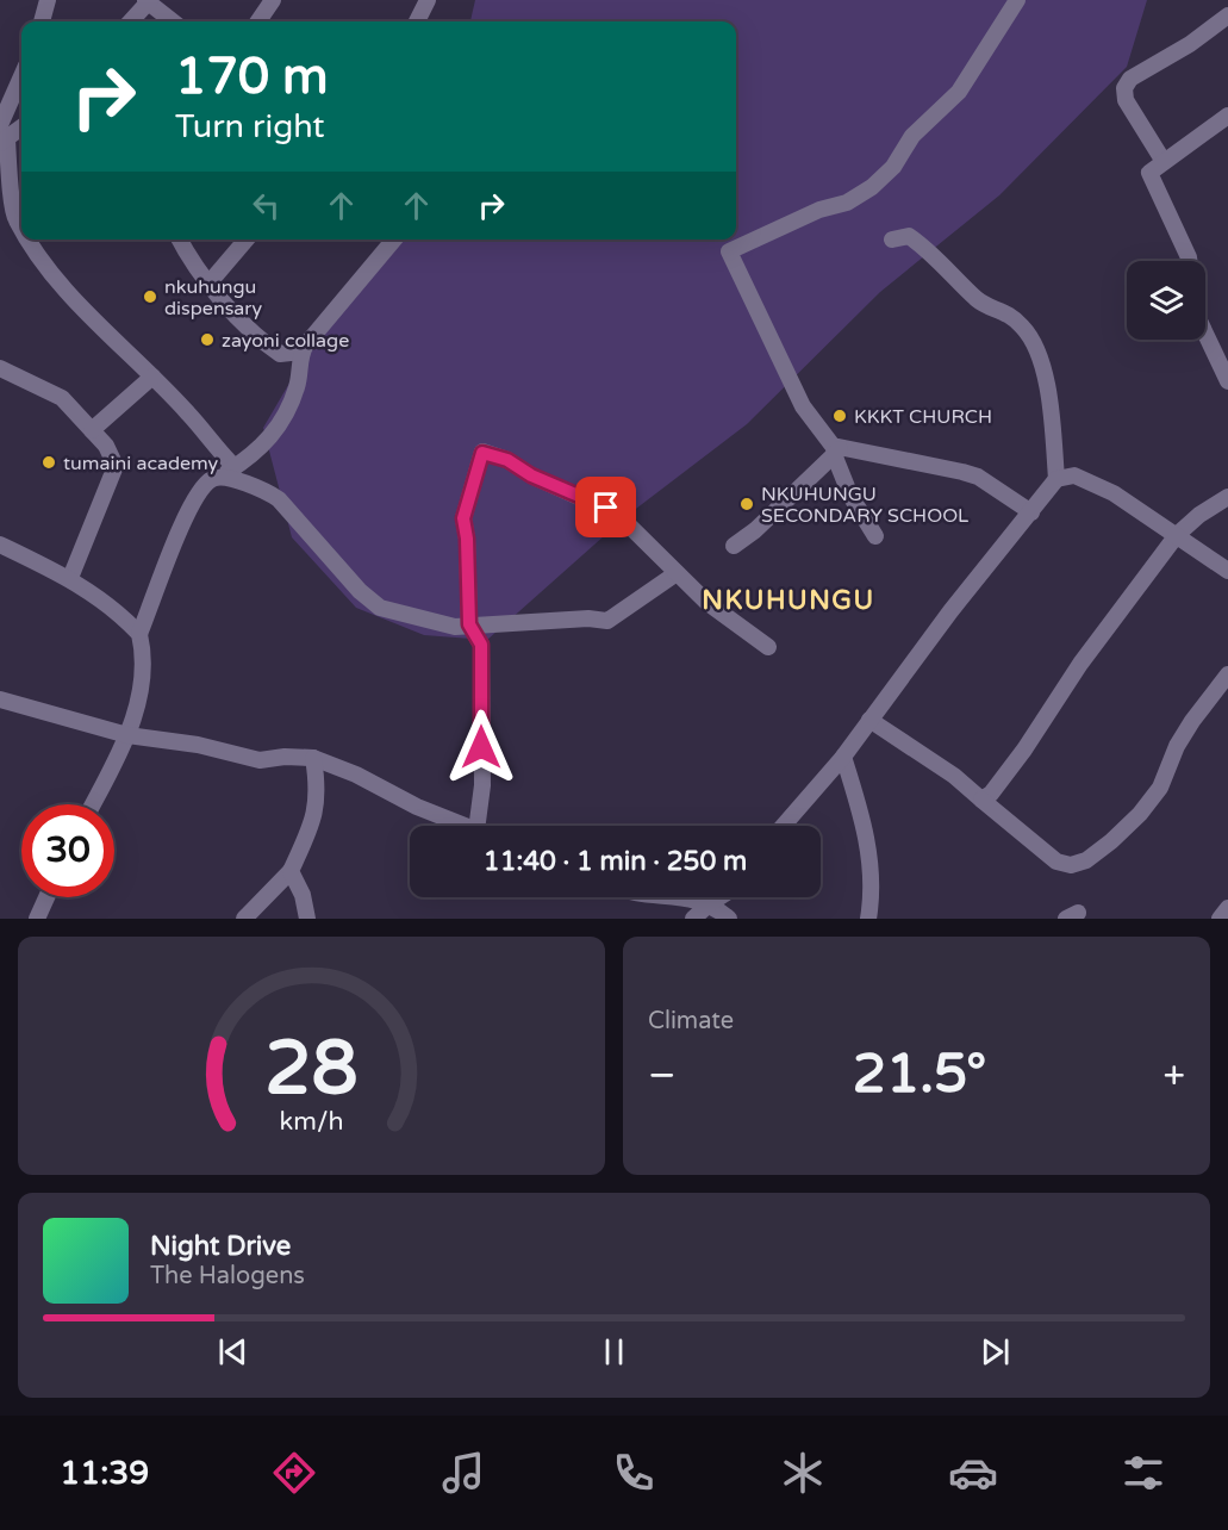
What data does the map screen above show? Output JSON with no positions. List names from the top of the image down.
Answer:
{
  "districts": ["NKUHUNGU"],
  "places": [
    "nkuhungu dispensary",
    "zayoni collage",
    "KKKT CHURCH",
    "tumaini academy",
    "NKUHUNGU SECONDARY SCHOOL"
  ],
  "page": {
    "turn": ["170 m", "Turn right"],
    "limit": "30",
    "trip": "11:40 · 1 min · 250 m",
    "tile": "Climate",
    "heat": ["−", "21.5°", "+"],
    "song": ["Night Drive", "The Halogens"],
    "tabs": "11:39",
    "gauge": ["28", "km/h"]
  }
}
